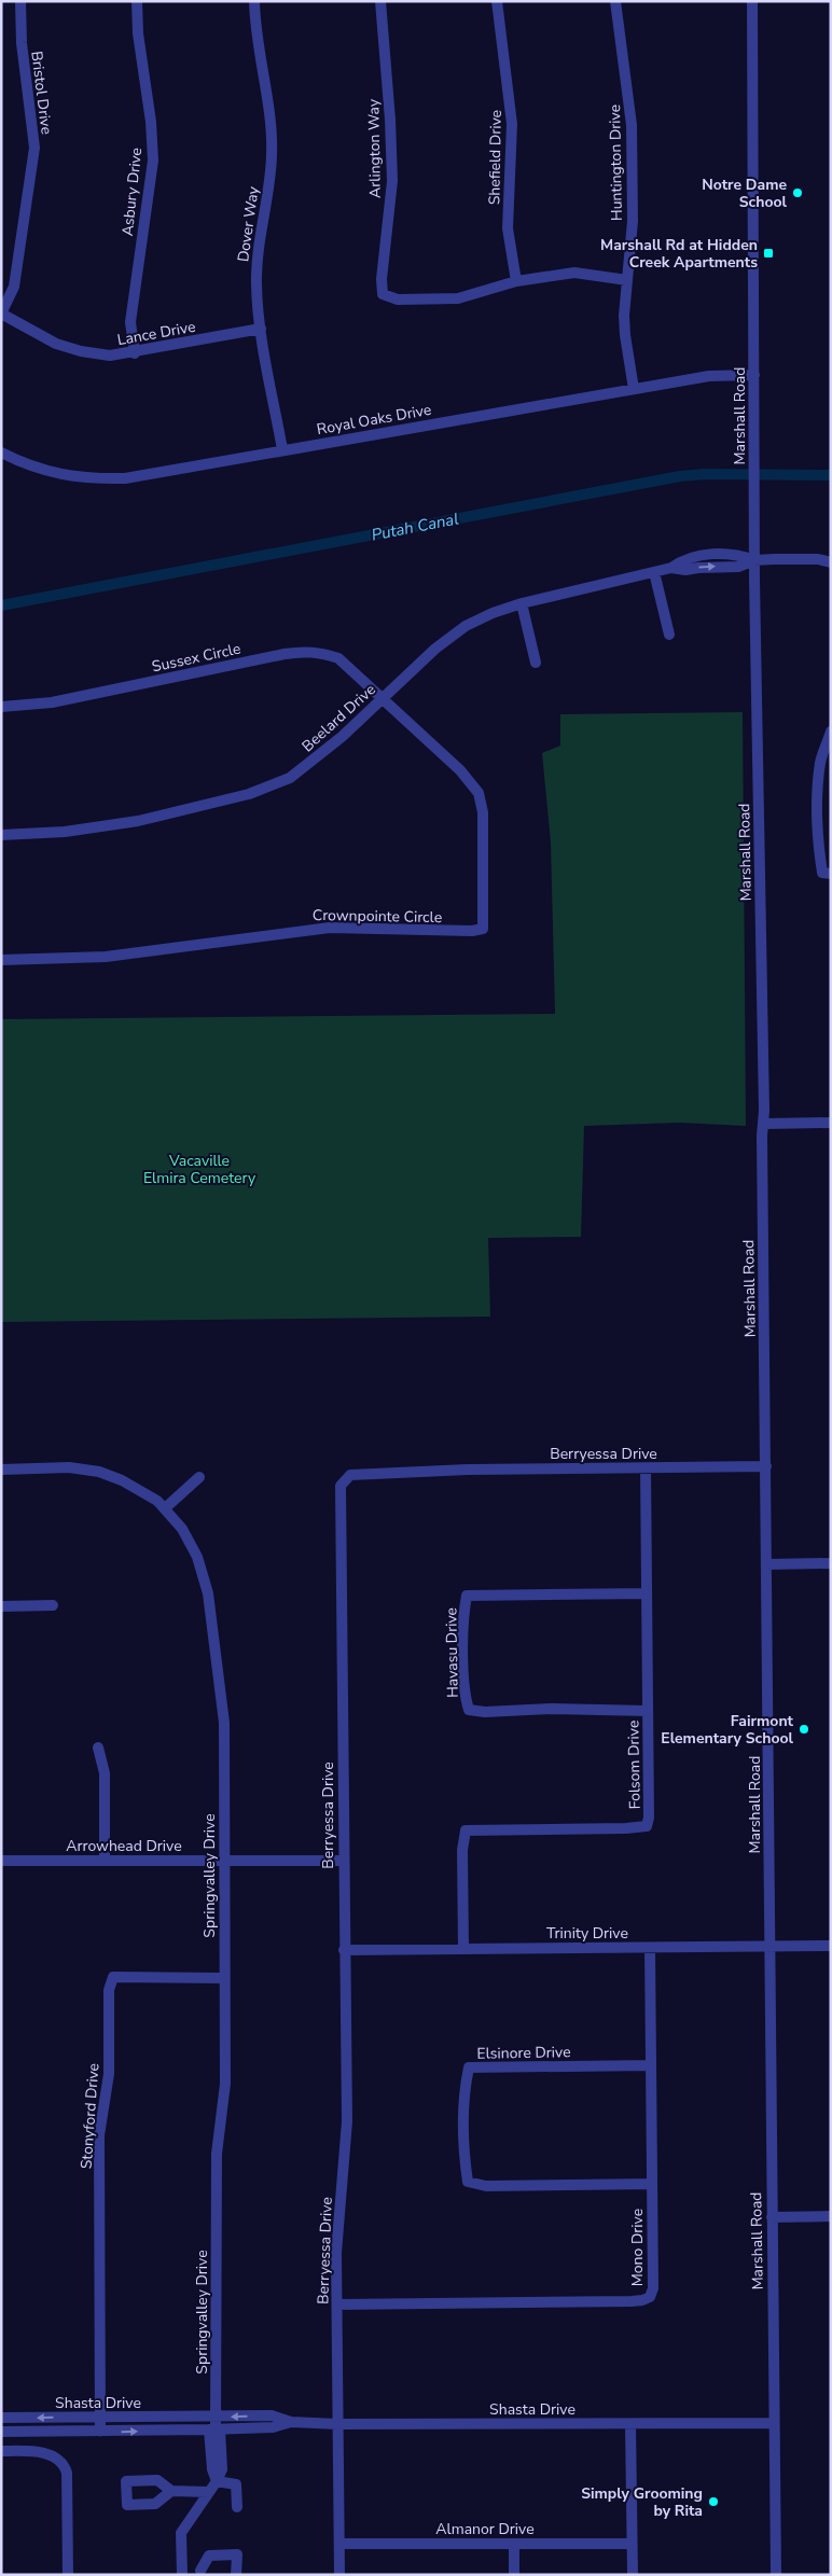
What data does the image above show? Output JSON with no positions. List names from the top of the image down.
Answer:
{
  "streets": {
    "street": [
      "Bristol Drive",
      "Arlington Way",
      "Shefield Drive",
      "Huntington Drive",
      "Asbury Drive",
      "Dover Way",
      "Lance Drive",
      "Marshall Road",
      "Royal Oaks Drive",
      "Sussex Circle",
      "Beelard Drive",
      "Crownpointe Circle",
      "Berryessa Drive",
      "Havasu Drive",
      "Folsom Drive",
      "Arrowhead Drive",
      "Springvalley Drive",
      "Trinity Drive",
      "Elsinore Drive",
      "Stonyford Drive",
      "Mono Drive",
      "Shasta Drive",
      "Almanor Drive"
    ]
  },
  "crossings": [
    ["Bristol Drive", "Lance Drive"],
    ["Arlington Way", "Shefield Drive"],
    ["Huntington Drive", "Royal Oaks Drive"],
    ["Asbury Drive", "Lance Drive"],
    ["Dover Way", "Lance Drive"],
    ["Dover Way", "Royal Oaks Drive"],
    ["Marshall Road", "Royal Oaks Drive"],
    ["Marshall Road", "Beelard Drive"],
    ["Marshall Road", "Berryessa Drive"],
    ["Marshall Road", "Trinity Drive"],
    ["Marshall Road", "Shasta Drive"],
    ["Sussex Circle", "Beelard Drive"],
    ["Sussex Circle", "Crownpointe Circle"],
    ["Beelard Drive", "Crownpointe Circle"],
    ["Berryessa Drive", "Folsom Drive"],
    ["Berryessa Drive", "Arrowhead Drive"],
    ["Berryessa Drive", "Trinity Drive"],
    ["Berryessa Drive", "Mono Drive"],
    ["Berryessa Drive", "Shasta Drive"],
    ["Berryessa Drive", "Almanor Drive"],
    ["Havasu Drive", "Folsom Drive"],
    ["Folsom Drive", "Trinity Drive"],
    ["Arrowhead Drive", "Springvalley Drive"],
    ["Springvalley Drive", "Stonyford Drive"],
    ["Springvalley Drive", "Shasta Drive"],
    ["Trinity Drive", "Mono Drive"],
    ["Elsinore Drive", "Mono Drive"],
    ["Stonyford Drive", "Shasta Drive"]
  ],
  "water": ["Putah Canal"],
  "parks": ["Vacaville Elmira Cemetery"],
  "places": {
    "other": ["Notre Dame School", "Fairmont Elementary School", "Simply Grooming by Rita"],
    "transit": ["Marshall Rd at Hidden Creek Apartments"]
  }
}
